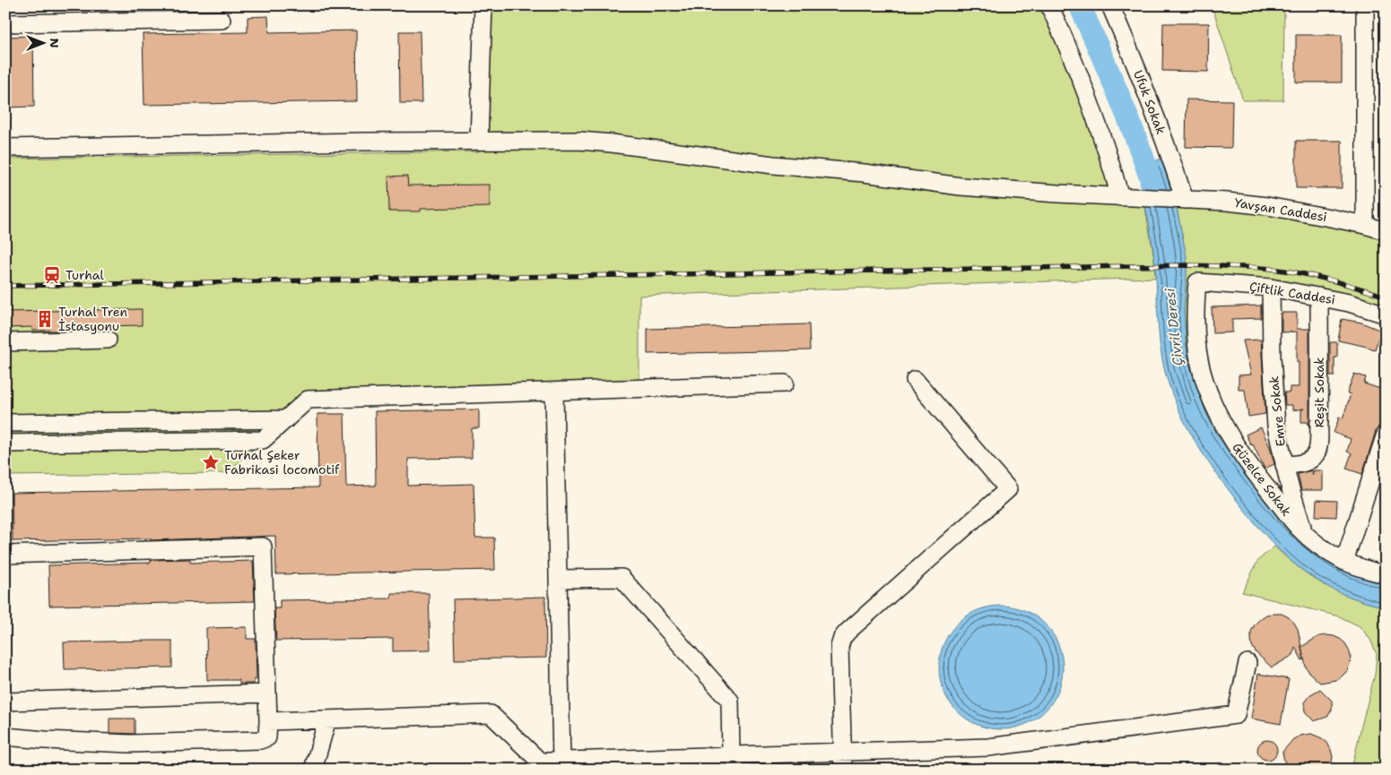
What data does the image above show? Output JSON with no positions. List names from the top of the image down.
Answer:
{
  "streets": {
    "street": [
      "Ufuk Sokak",
      "Yavşan Caddesi",
      "Çiftlik Caddesi",
      "Reşit Sokak",
      "Emre Sokak",
      "Güzelce Sokak"
    ]
  },
  "crossings": [
    ["Ufuk Sokak", "Yavşan Caddesi"],
    ["Çiftlik Caddesi", "Reşit Sokak"],
    ["Çiftlik Caddesi", "Emre Sokak"],
    ["Çiftlik Caddesi", "Güzelce Sokak"],
    ["Reşit Sokak", "Emre Sokak"],
    ["Emre Sokak", "Güzelce Sokak"]
  ],
  "water": ["Çivril Deresi"],
  "places": {
    "station": ["Turhal"],
    "building": ["Turhal Tren İstasyonu"],
    "place": ["Turhal Şeker Fabrikasi locomotif"]
  },
  "north": "right"
}
